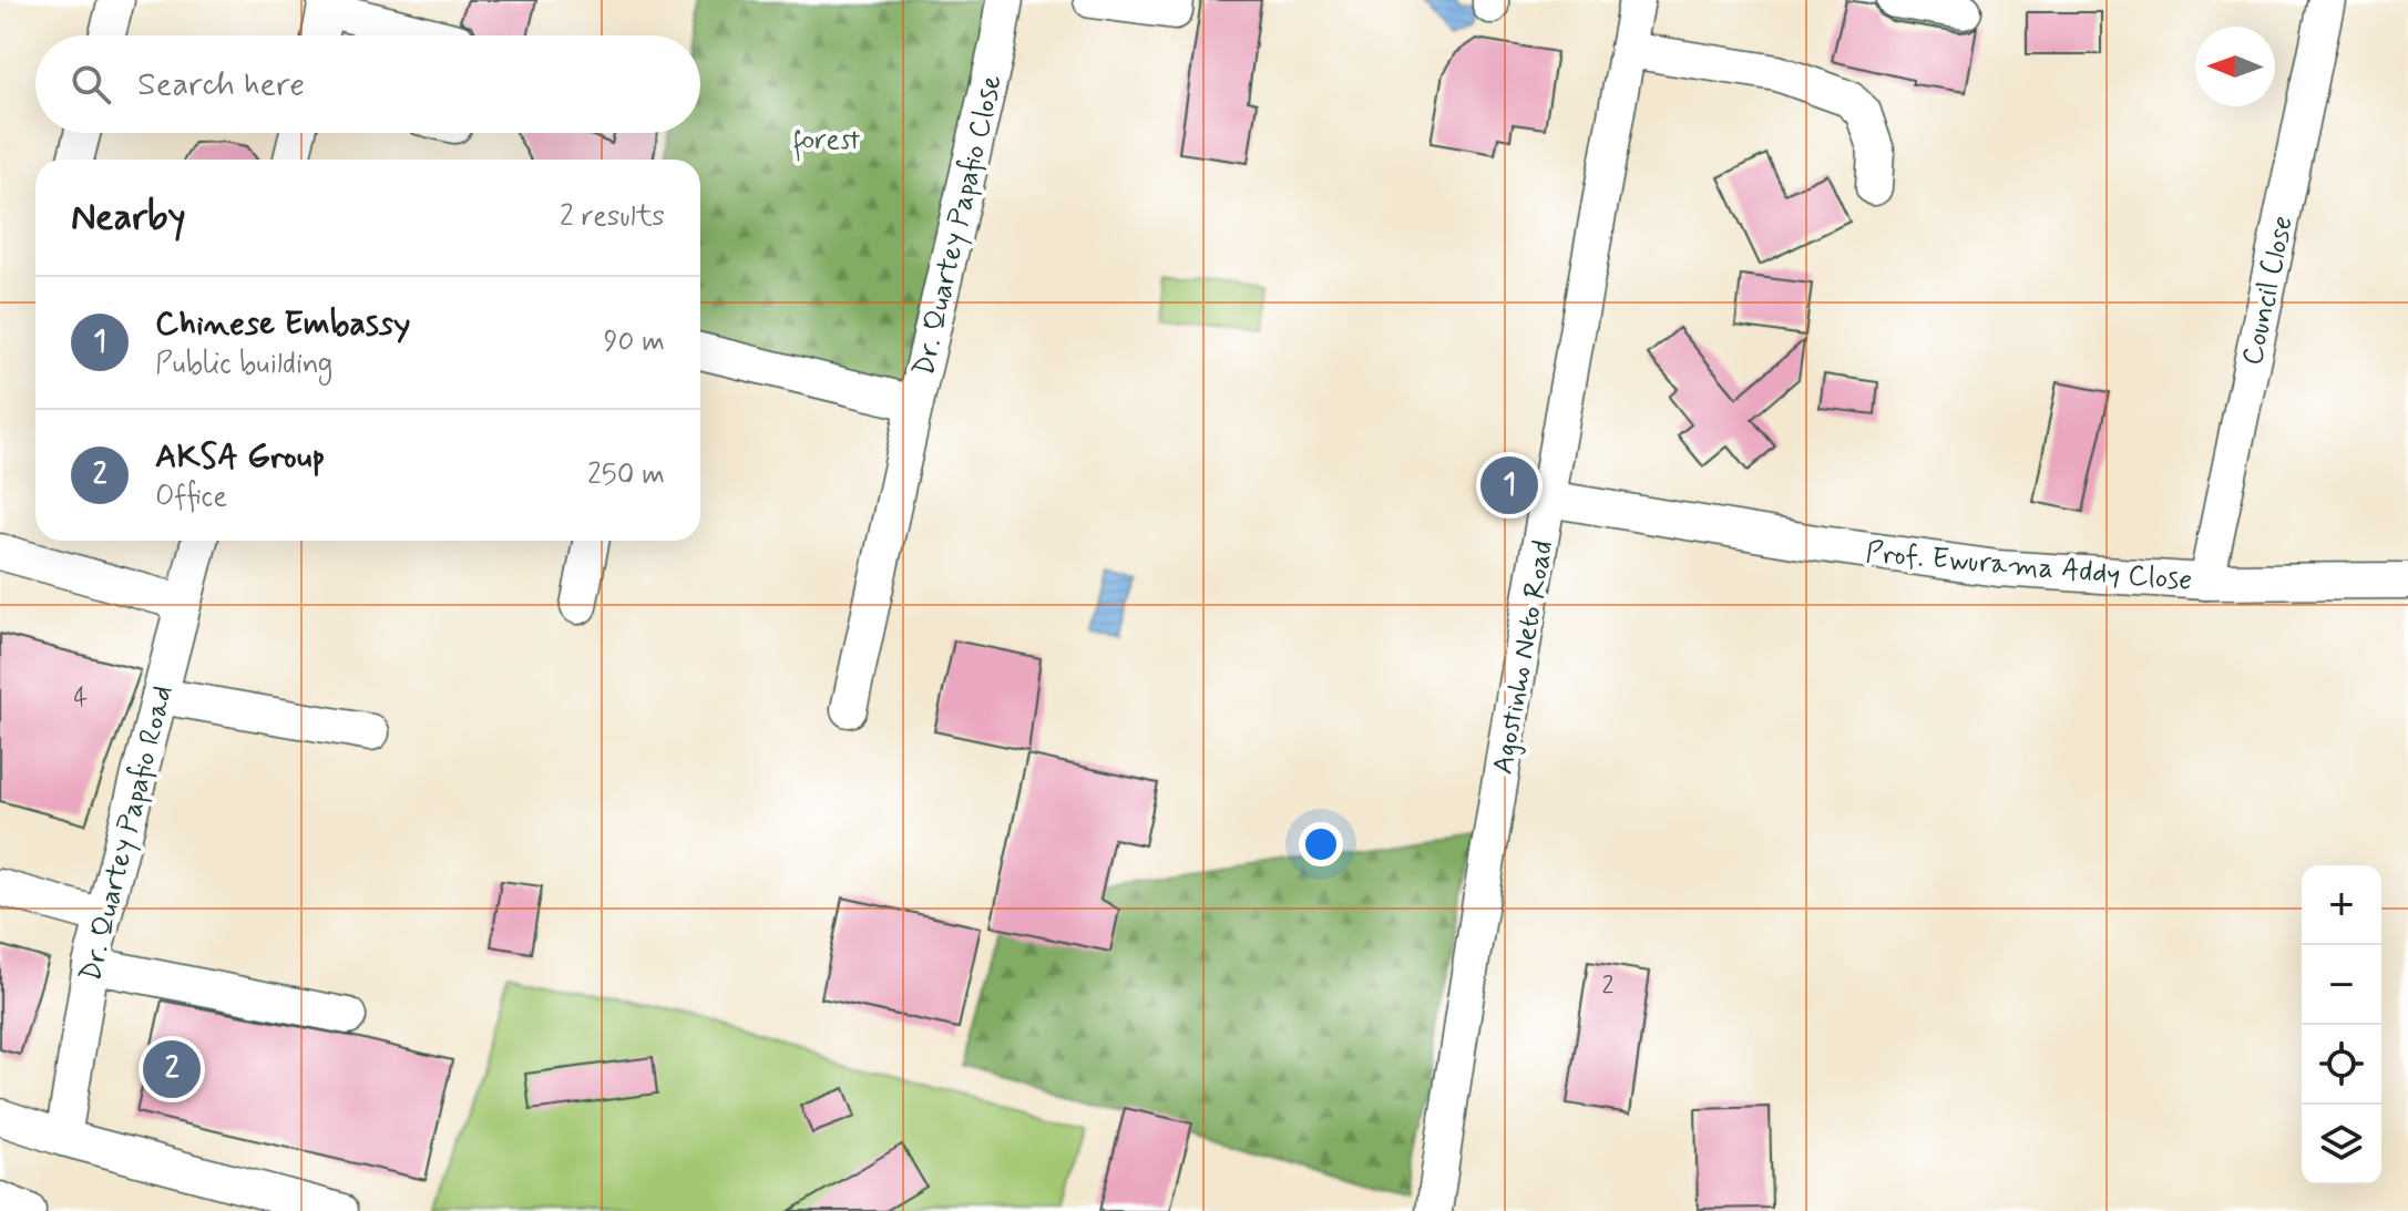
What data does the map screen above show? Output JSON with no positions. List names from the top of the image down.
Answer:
{
  "streets": {
    "street": [
      "Dr. Quartey Papafio Close",
      "Council Close",
      "Prof. Ewurama Addy Close",
      "Agostinho Neto Road",
      "Dr. Quartey Papafio Road"
    ]
  },
  "crossings": [
    ["Council Close", "Prof. Ewurama Addy Close"],
    ["Prof. Ewurama Addy Close", "Agostinho Neto Road"]
  ],
  "parks": ["forest"],
  "house_numbers": ["4", "2"],
  "north": "left",
  "page": {
    "search": "Search here",
    "heading": ["Nearby", "2 results"],
    "list": [
      {
        "mark": "1",
        "name": "Chinese Embassy",
        "note": "Public building",
        "value": "90 m"
      },
      {
        "mark": "2",
        "name": "AKSA Group",
        "note": "Office",
        "value": "250 m"
      }
    ],
    "pins": ["1", "2"],
    "map_buttons": ["+", "−"]
  }
}
